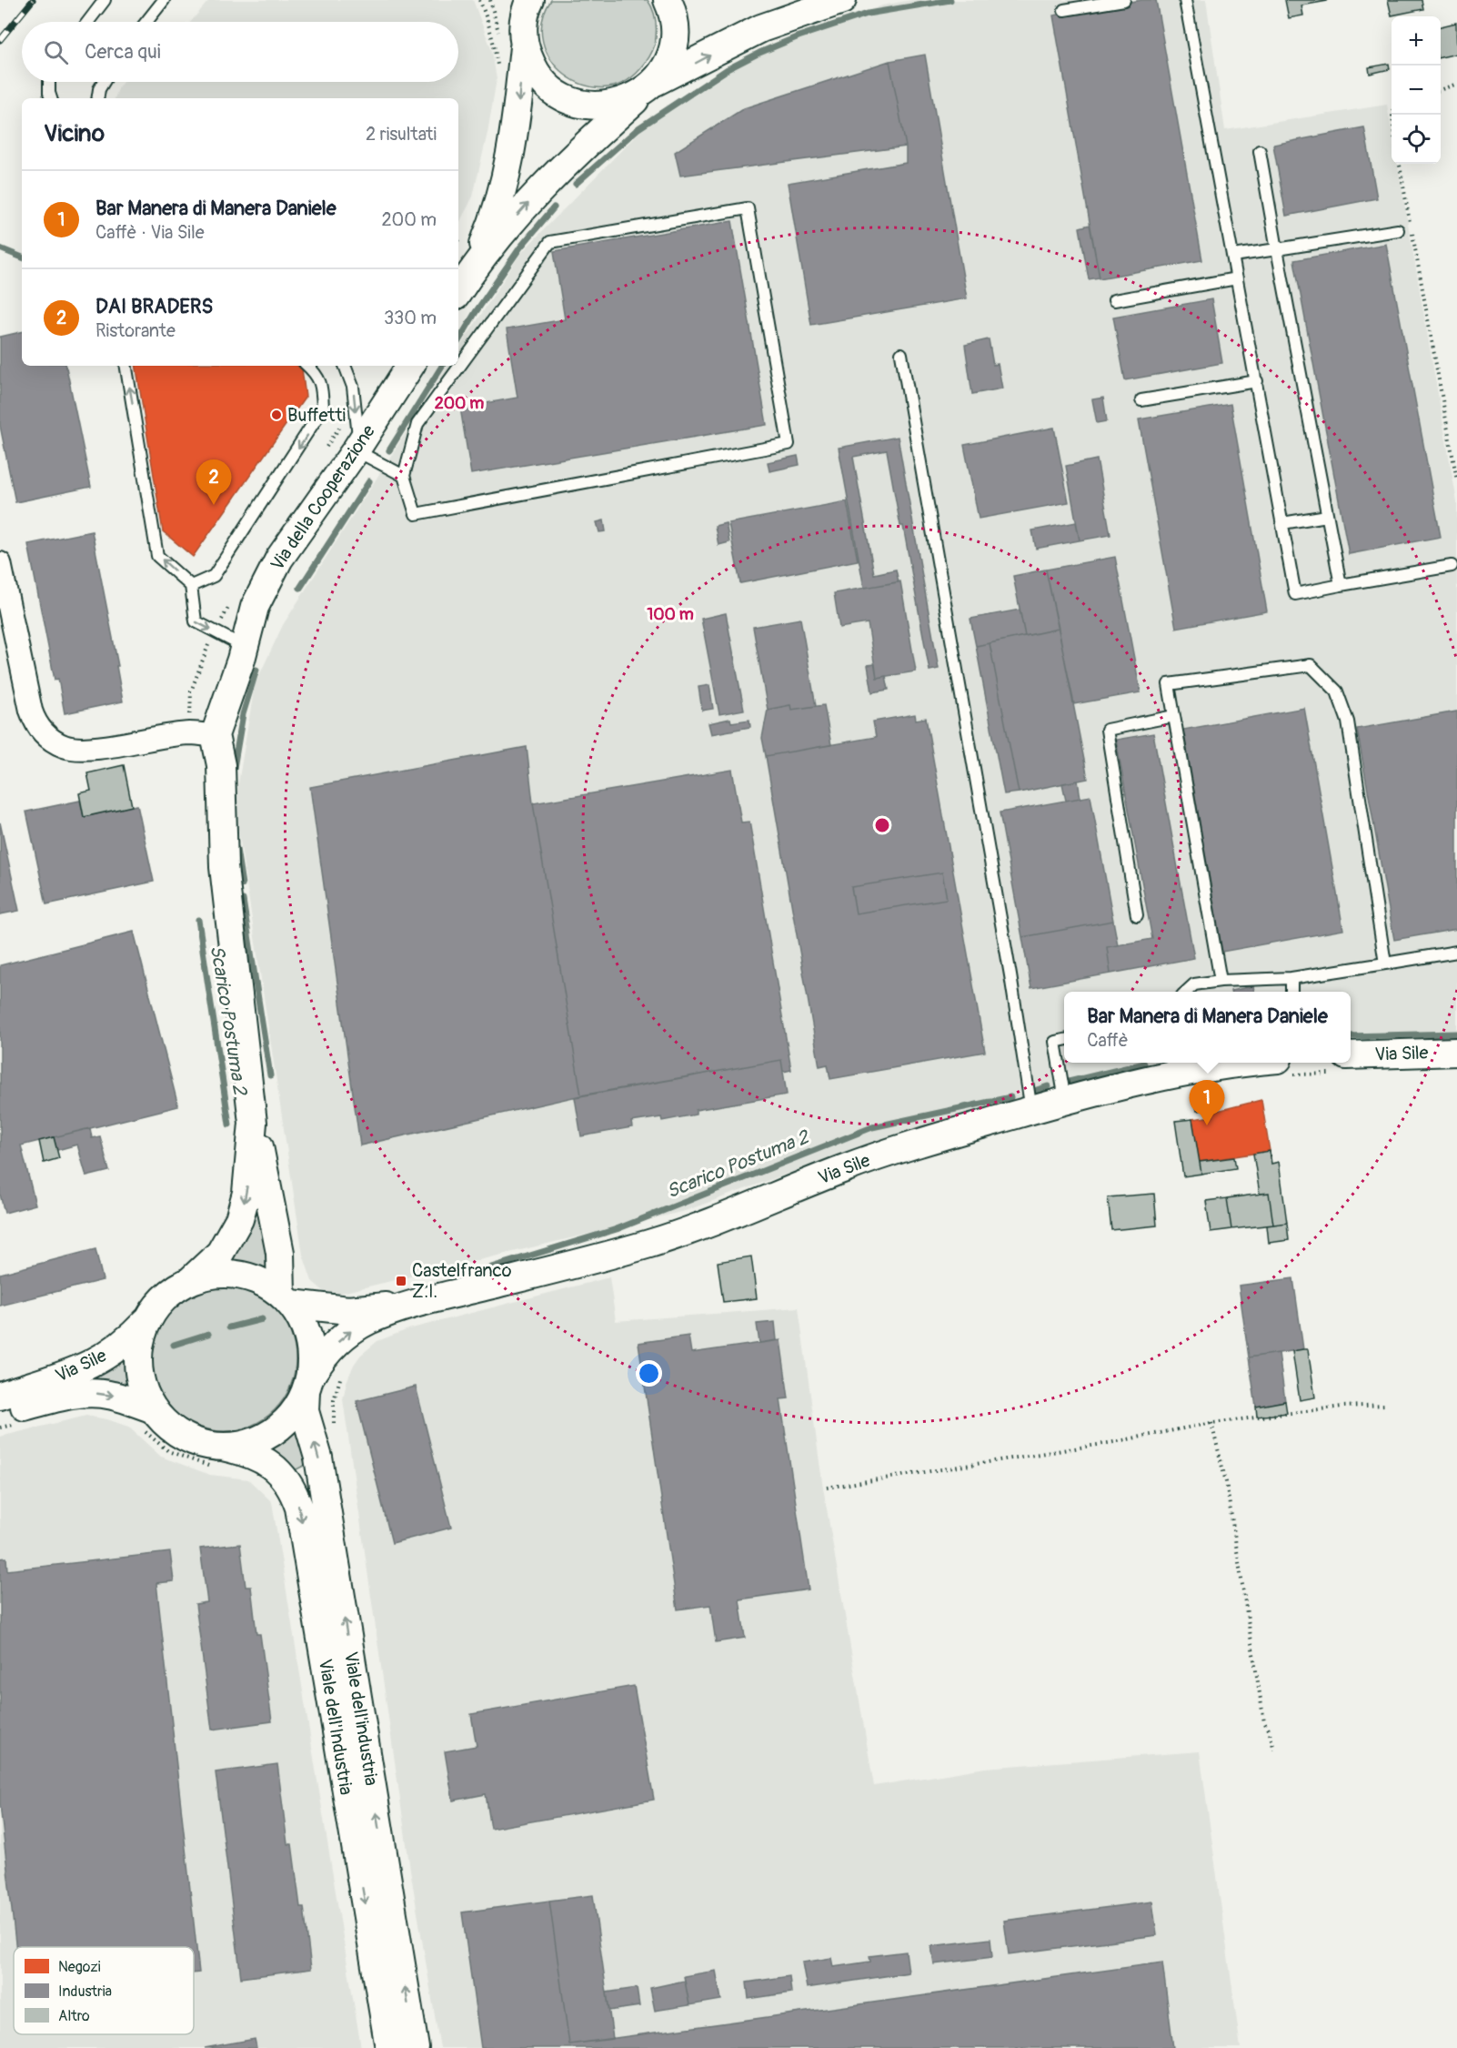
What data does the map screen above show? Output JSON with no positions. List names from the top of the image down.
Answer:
{
  "streets": {
    "street": [
      "Via della Cooperazione",
      "Via Sile",
      "Viale dell'industria",
      "Viale dell'Industria"
    ]
  },
  "crossings": [
    ["Via Sile", "Viale dell'industria"],
    ["Via Sile", "Viale dell'Industria"],
    ["Viale dell'industria", "Viale dell'Industria"]
  ],
  "one_way": ["Viale dell'industria", "Viale dell'Industria"],
  "water": ["Scarico Postuma 2"],
  "places": {
    "other": ["Buffetti"],
    "transit": ["Castelfranco Z.I."]
  },
  "legend": ["Negozi", "Industria", "Altro"],
  "page": {
    "map_buttons": ["+", "−"],
    "search": "Cerca qui",
    "heading": ["Vicino", "2 risultati"],
    "list": [
      {
        "mark": "1",
        "name": "Bar Manera di Manera Daniele",
        "note": "Caffè · Via Sile",
        "value": "200 m"
      },
      {
        "mark": "2",
        "name": "DAI BRADERS",
        "note": "Ristorante",
        "value": "330 m"
      }
    ],
    "pins": ["2", "1"],
    "popup": ["Bar Manera di Manera Daniele", "Caffè"]
  },
  "rings": ["200 m", "100 m"]
}
